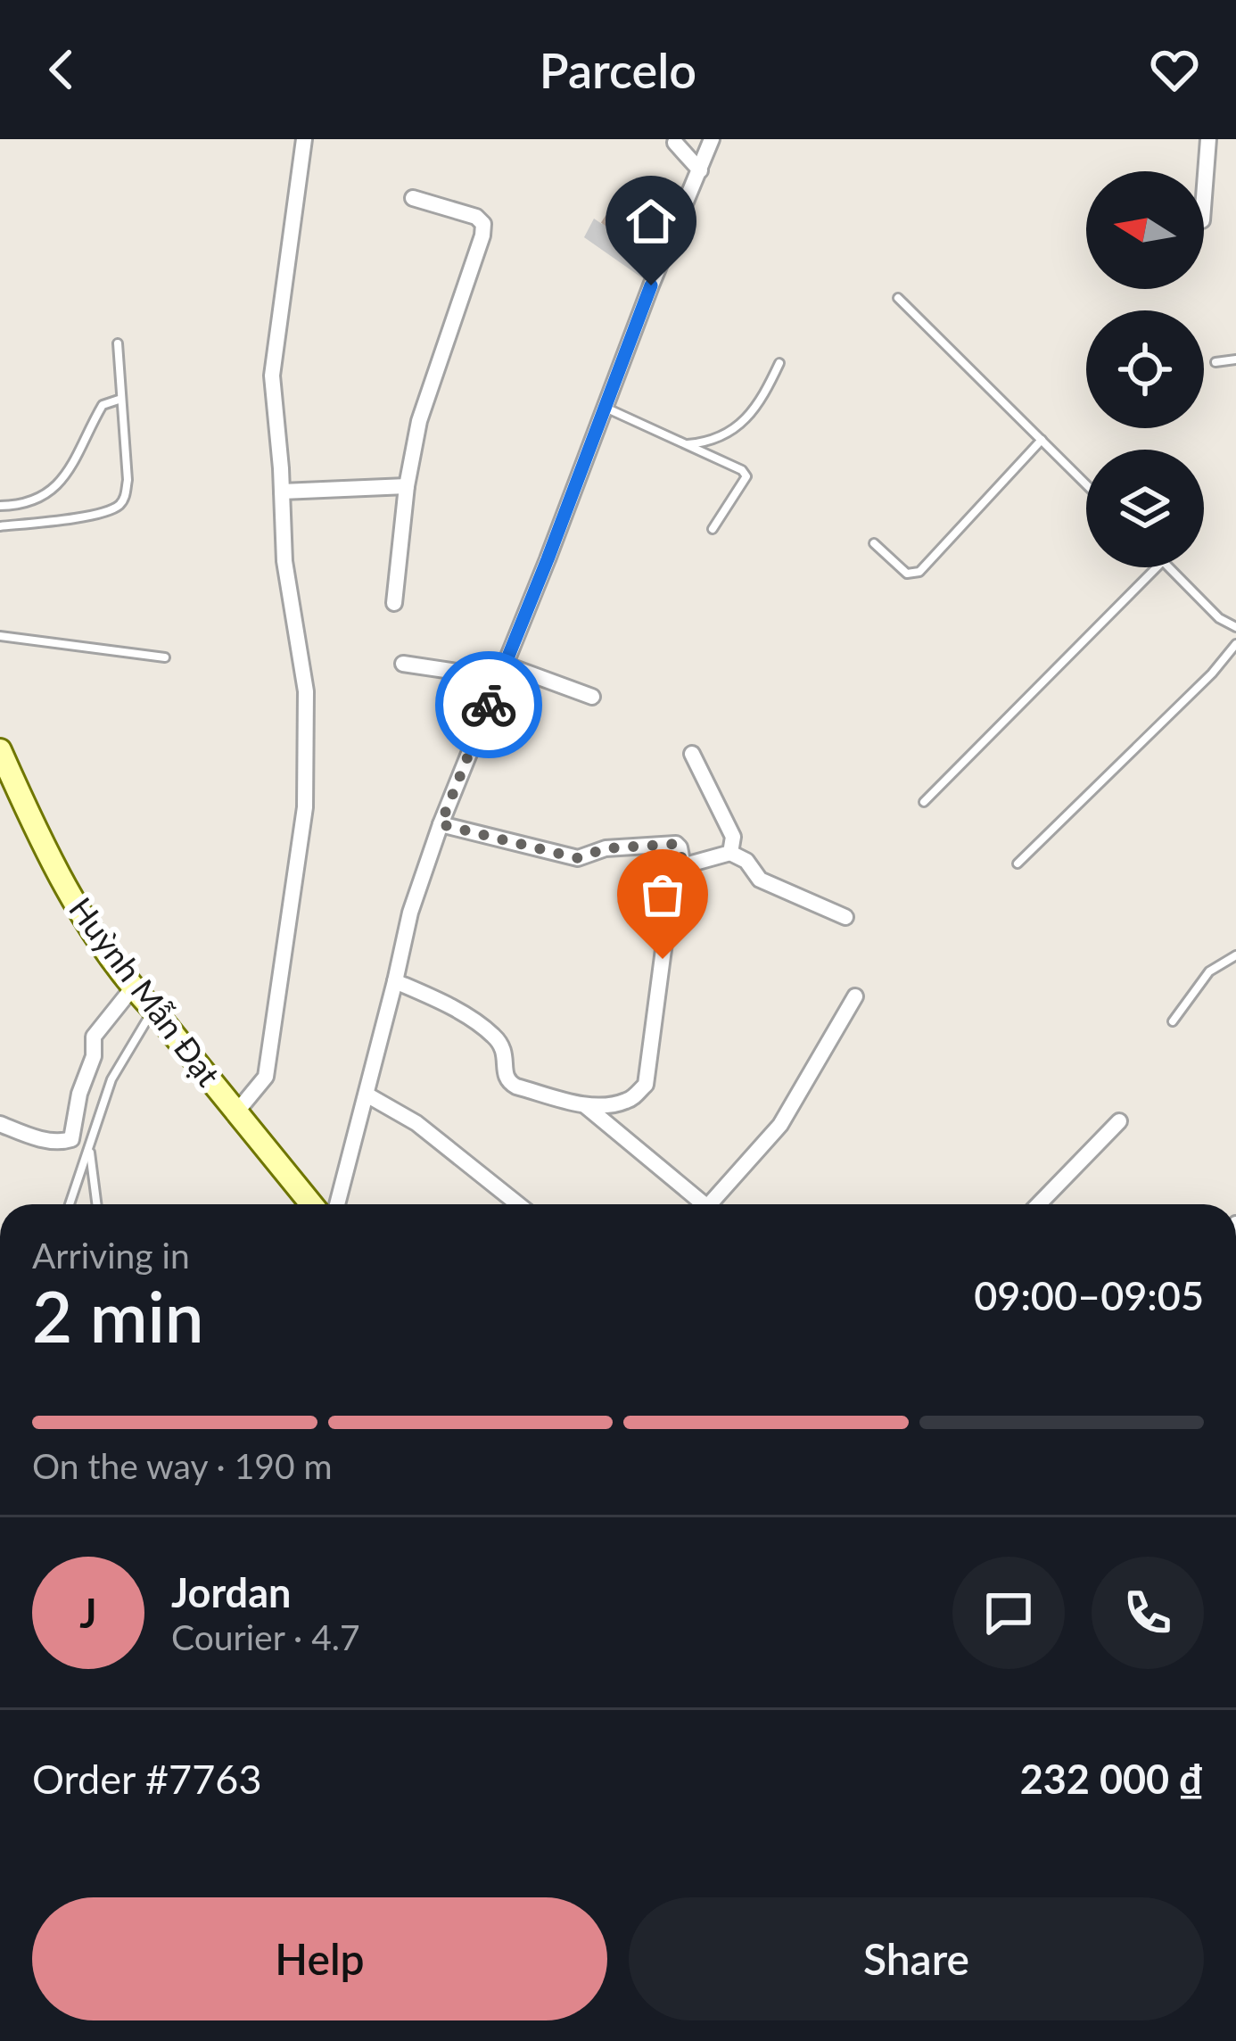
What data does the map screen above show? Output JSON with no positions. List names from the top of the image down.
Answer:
{
  "streets": {
    "main road": ["Huỳnh Mẫn Đạt"]
  },
  "north": "left",
  "page": {
    "header": "Parcelo",
    "heading": ["2 min", "Arriving in", "09:00–09:05"],
    "panel": [
      "Jordan",
      "Courier · 4.7",
      "Order #7763",
      "232 000 ₫"
    ],
    "bar": "On the way · 190 m",
    "round": "J",
    "buttons": ["Help", "Share"]
  }
}
